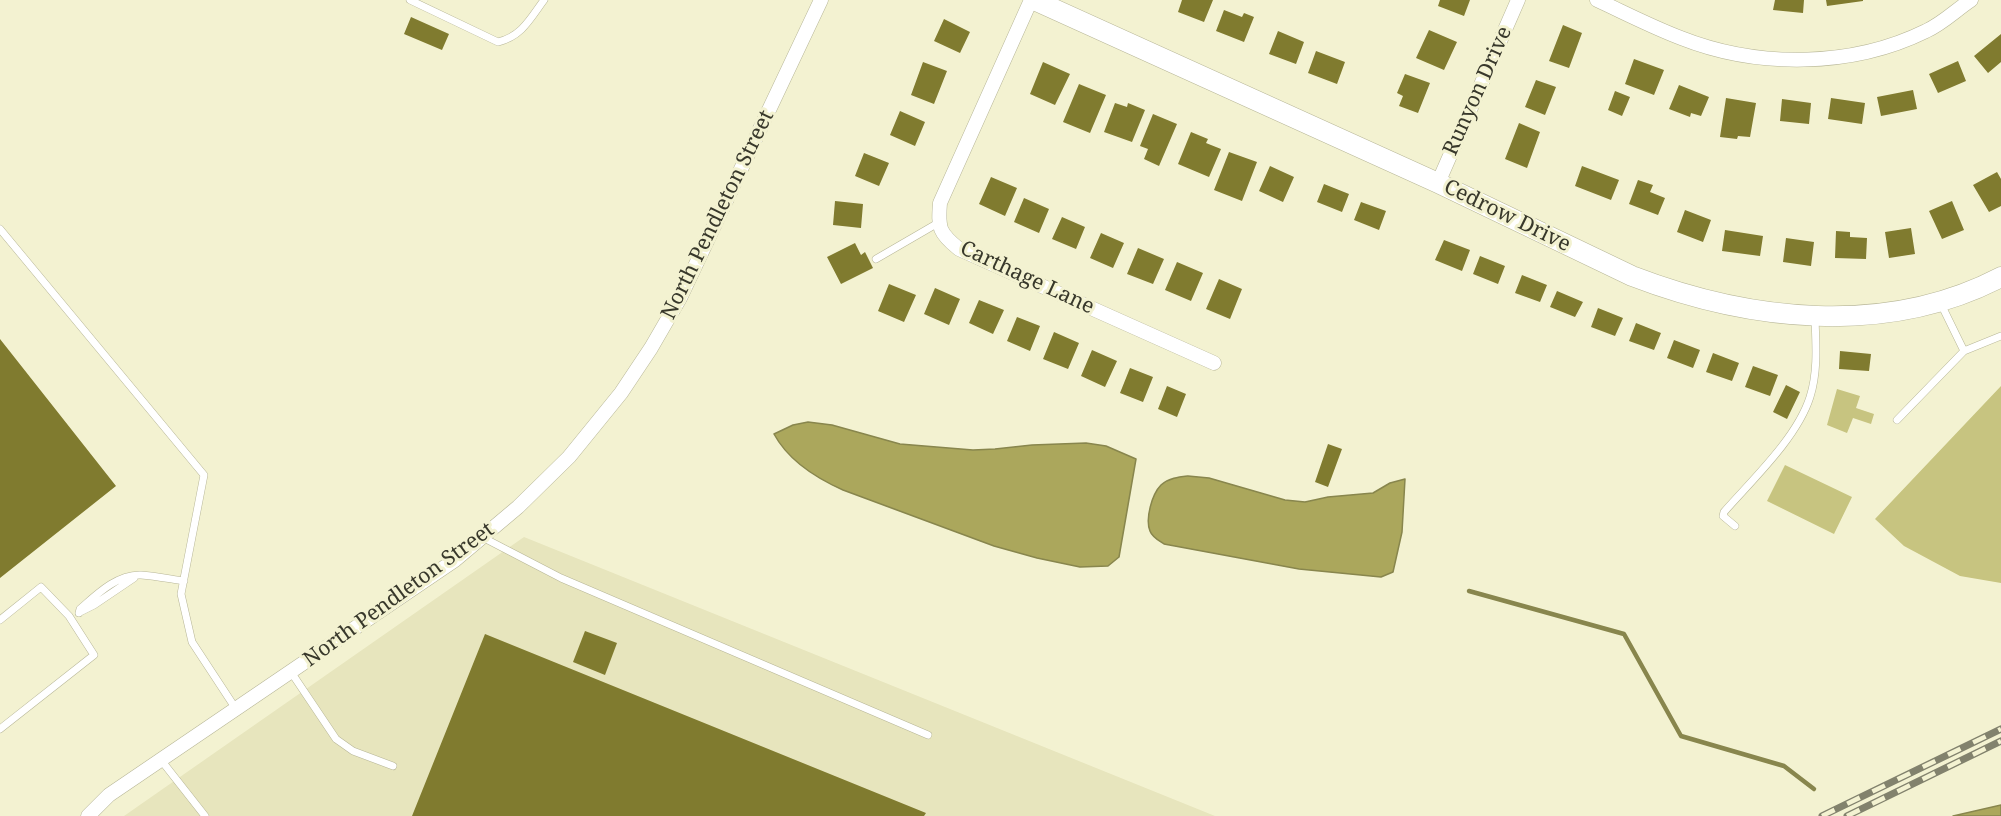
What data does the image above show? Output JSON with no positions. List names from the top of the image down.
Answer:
{
  "streets": {
    "street": [
      "Runyon Drive",
      "North Pendleton Street",
      "Cedrow Drive",
      "Carthage Lane"
    ]
  },
  "crossings": [
    ["Runyon Drive", "Cedrow Drive"],
    ["Cedrow Drive", "Carthage Lane"]
  ]
}
